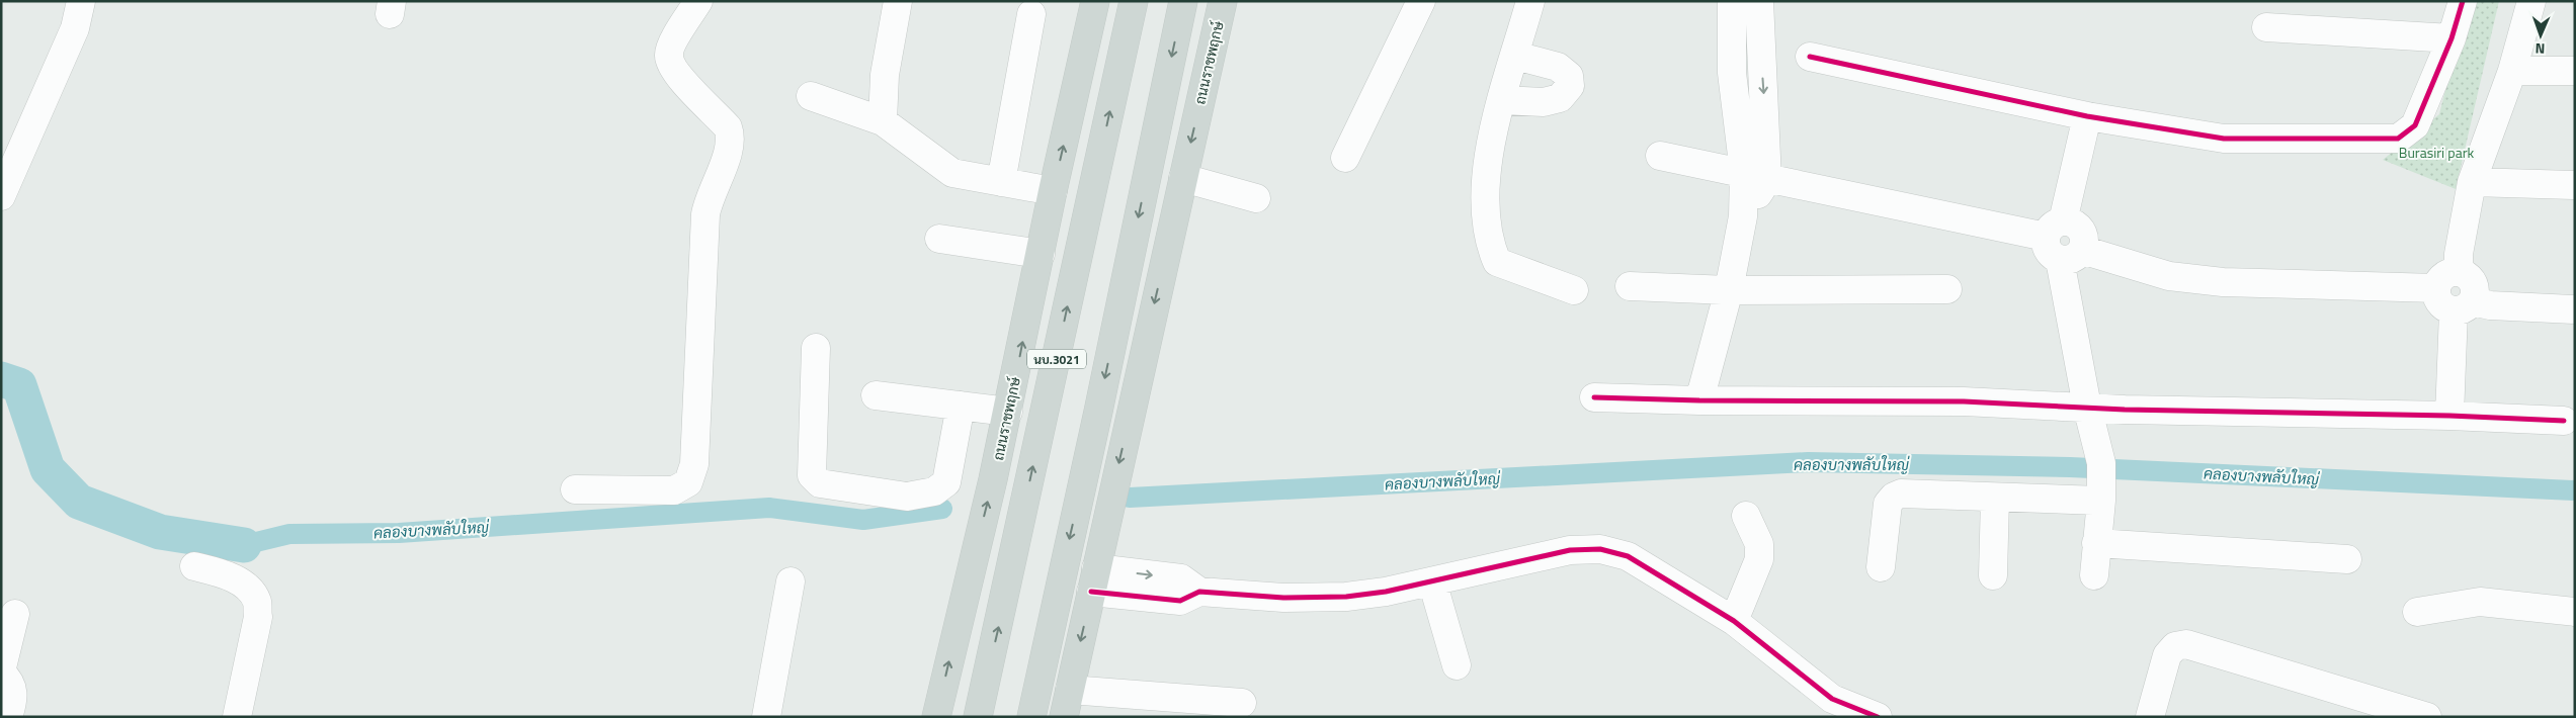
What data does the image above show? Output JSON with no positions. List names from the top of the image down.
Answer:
{
  "streets": {
    "main road": ["ถนนราชพฤกษ์", "นบ.3021"]
  },
  "water": ["คลองบางพลับใหญ่"],
  "parks": ["Burasiri park"],
  "north": "bottom"
}
